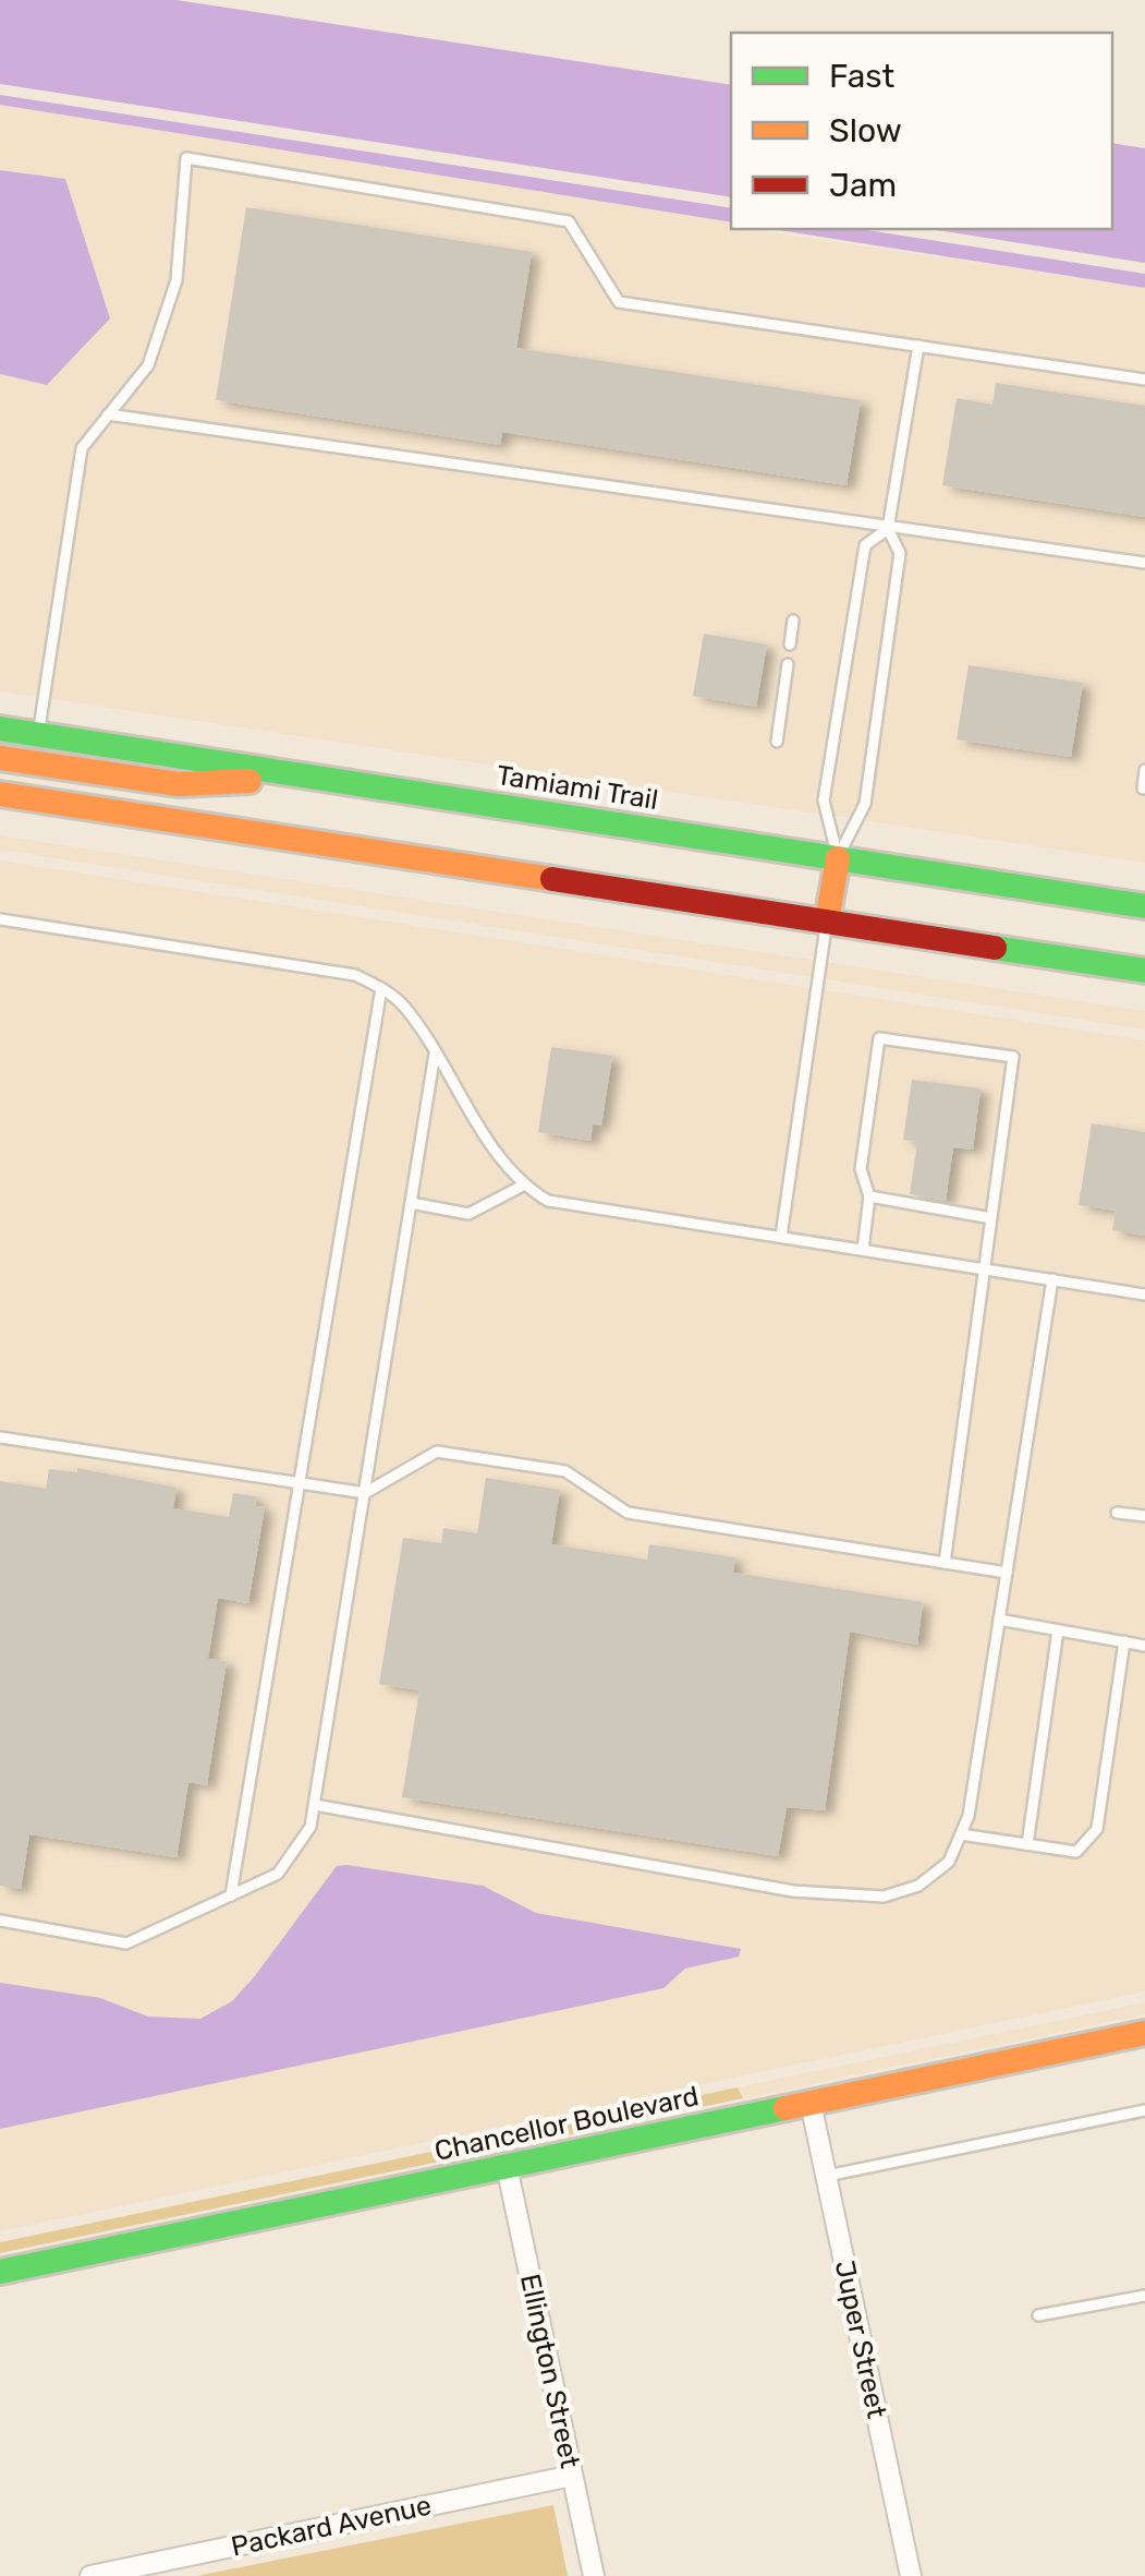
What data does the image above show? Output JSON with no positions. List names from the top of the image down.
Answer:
{
  "streets": {
    "main road": ["Tamiami Trail", "Chancellor Boulevard"],
    "street": ["Juper Street", "Ellington Street", "Packard Avenue"]
  },
  "crossings": [
    ["Chancellor Boulevard", "Juper Street"],
    ["Chancellor Boulevard", "Ellington Street"],
    ["Ellington Street", "Packard Avenue"]
  ],
  "legend": ["Fast", "Slow", "Jam"]
}
